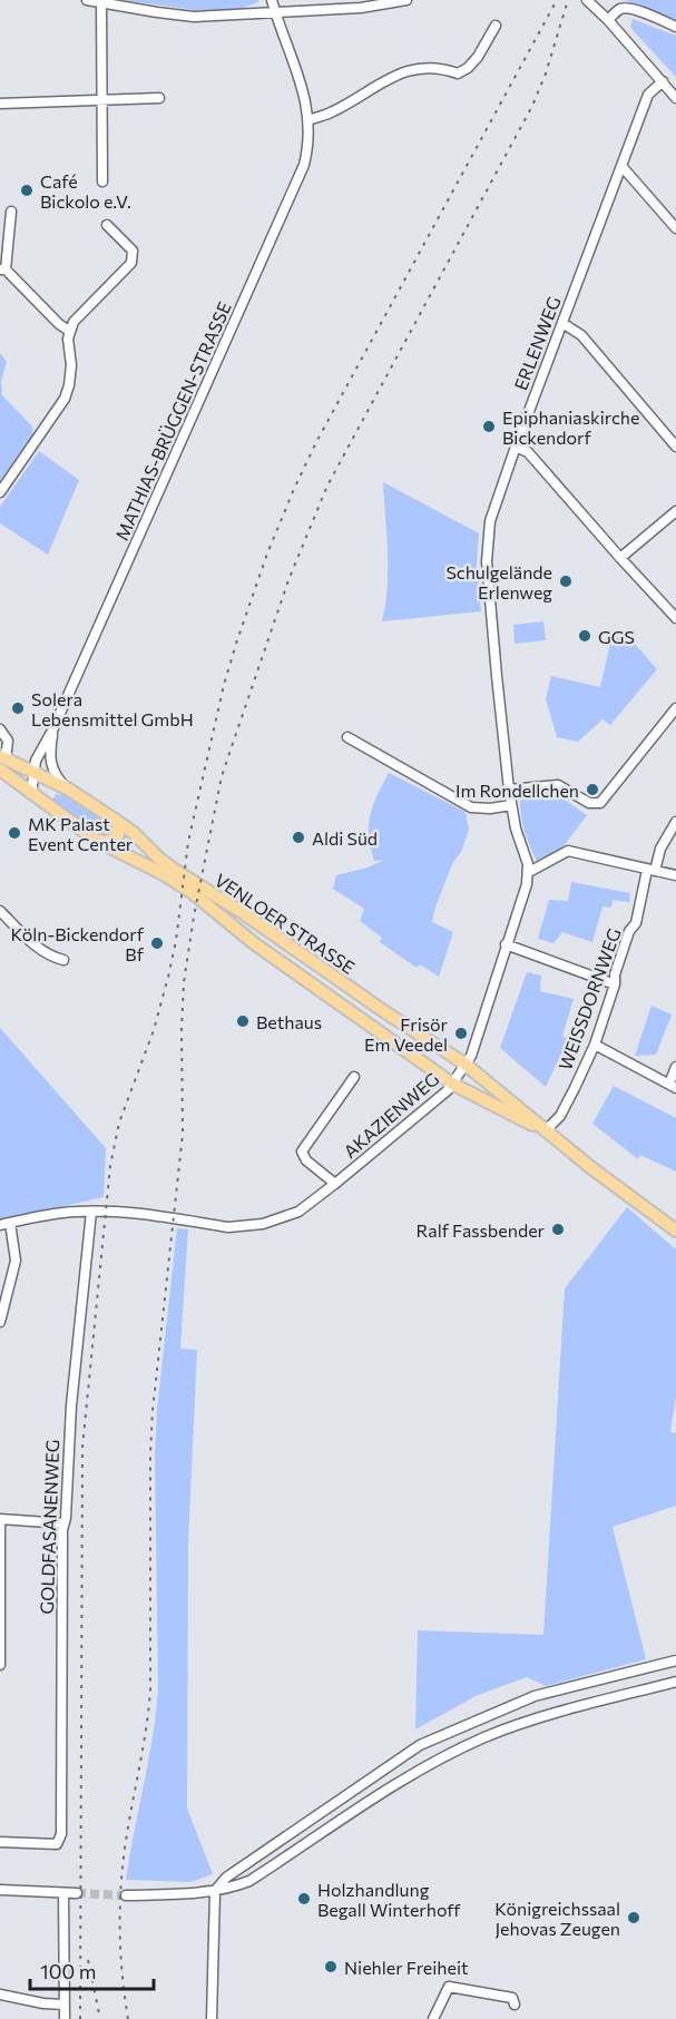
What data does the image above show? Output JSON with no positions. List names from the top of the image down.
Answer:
{
  "streets": {
    "main road": ["VENLOER STRASSE"],
    "street": [
      "ERLENWEG",
      "MATHIAS-BRÜGGEN-STRASSE",
      "WEISSDORNWEG",
      "AKAZIENWEG",
      "GOLDFASANENWEG"
    ]
  },
  "crossings": [
    ["MATHIAS-BRÜGGEN-STRASSE", "VENLOER STRASSE"],
    ["VENLOER STRASSE", "WEISSDORNWEG"],
    ["VENLOER STRASSE", "AKAZIENWEG"],
    ["AKAZIENWEG", "GOLDFASANENWEG"]
  ],
  "places": [
    "Café Bickolo e.V.",
    "Epiphaniaskirche Bickendorf",
    "Schulgelände Erlenweg",
    "GGS",
    "Solera Lebensmittel GmbH",
    "Im Rondellchen",
    "MK Palast Event Center",
    "Aldi Süd",
    "Köln-Bickendorf Bf",
    "Bethaus",
    "Frisör Em Veedel",
    "Ralf Fassbender",
    "Holzhandlung Begall Winterhoff",
    "Königreichssaal Jehovas Zeugen",
    "Niehler Freiheit"
  ],
  "scale_bar": "100 m"
}
